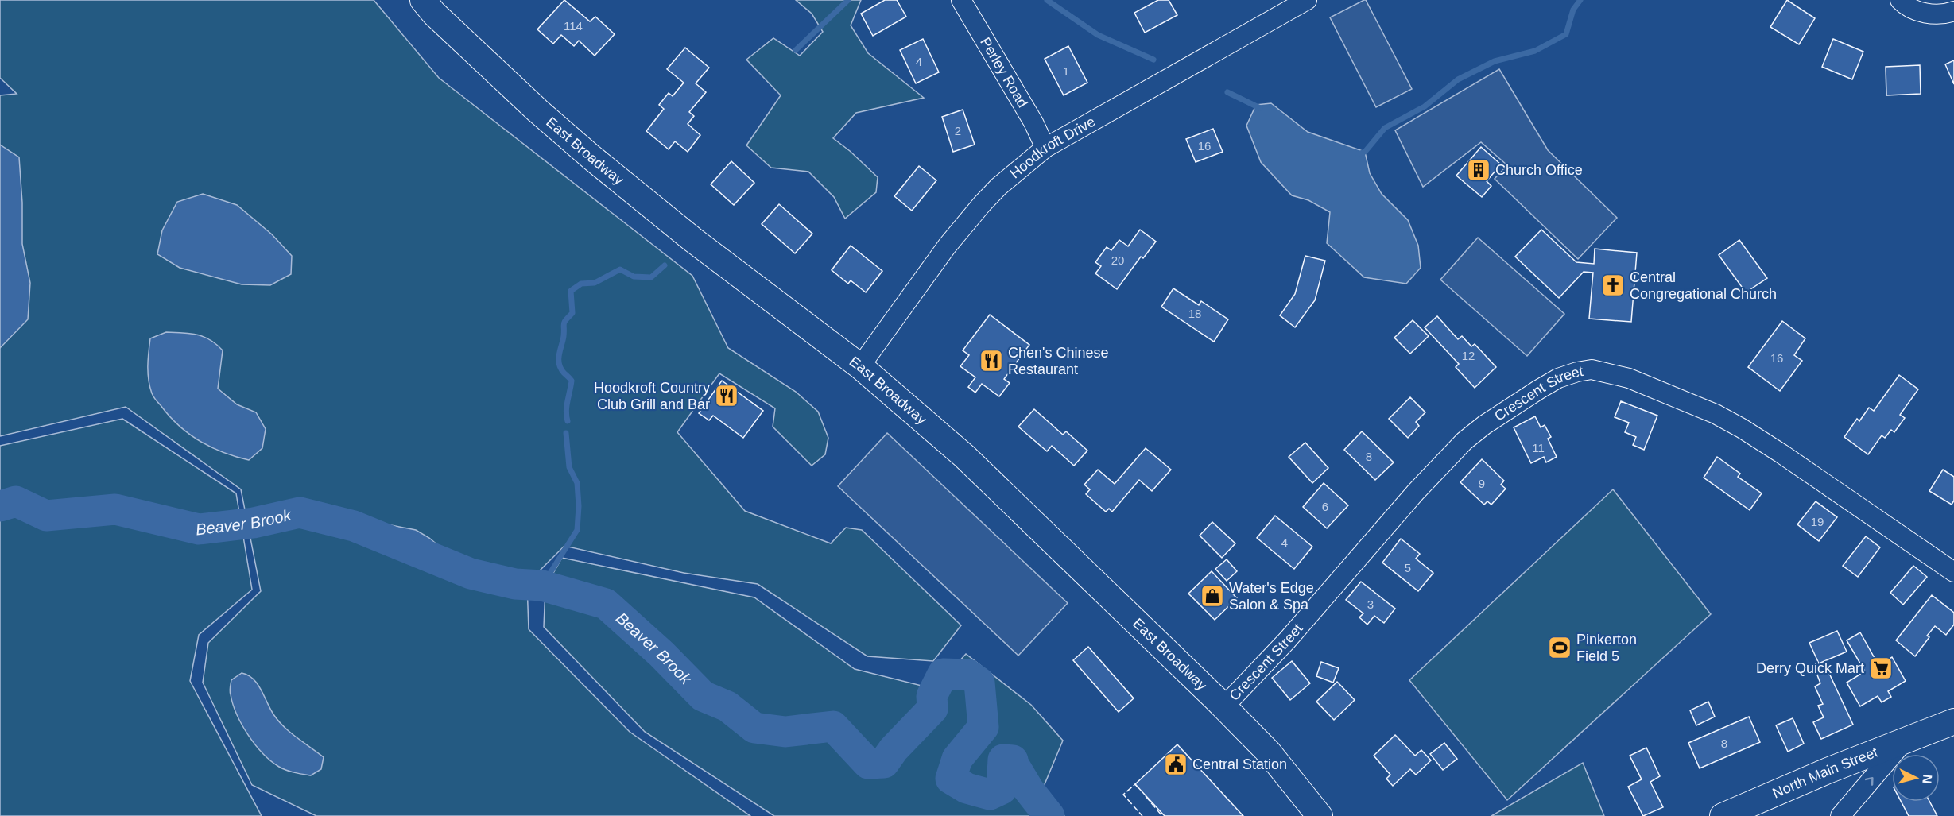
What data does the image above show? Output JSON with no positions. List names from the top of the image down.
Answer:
{
  "streets": {
    "main road": ["East Broadway", "North Main Street"],
    "street": ["Perley Road", "Hoodkroft Drive", "Crescent Street"]
  },
  "crossings": [
    ["Perley Road", "Hoodkroft Drive"],
    ["Hoodkroft Drive", "East Broadway"],
    ["East Broadway", "Crescent Street"]
  ],
  "water": ["Beaver Brook"],
  "places": {
    "building": ["Church Office"],
    "church": ["Central Congregational Church"],
    "restaurant": ["Chen's Chinese Restaurant", "Hoodkroft Country Club Grill and Bar"],
    "shop": ["Water's Edge Salon & Spa"],
    "sports": ["Pinkerton Field 5"],
    "supermarket": ["Derry Quick Mart"],
    "public building": ["Central Station"]
  },
  "house_numbers": [
    "114",
    "4",
    "1",
    "2",
    "16",
    "20",
    "18",
    "12",
    "16",
    "11",
    "8",
    "9",
    "6",
    "19",
    "4",
    "5",
    "3",
    "8"
  ],
  "north": "right"
}
